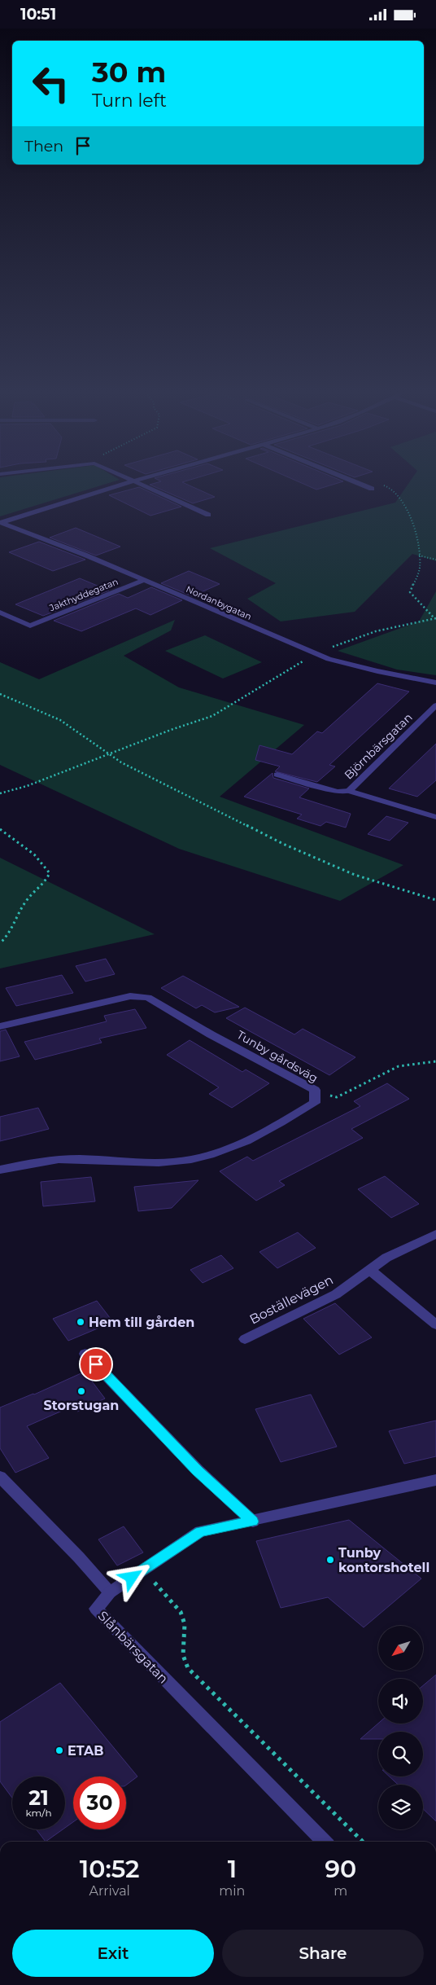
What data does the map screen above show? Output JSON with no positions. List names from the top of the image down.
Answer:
{
  "streets": {
    "street": [
      "Jakthyddegatan",
      "Nordanbygatan",
      "Björnbärsgatan",
      "Tunby gårdsväg",
      "Boställevägen",
      "Slånbärsgatan"
    ]
  },
  "crossings": [
    ["Jakthyddegatan", "Nordanbygatan"]
  ],
  "places": [
    "Hem till gården",
    "Storstugan",
    "Tunby kontorshotell",
    "ETAB"
  ],
  "north": "bottom left",
  "page": {
    "status": "10:51",
    "turn": ["30 m", "Turn left"],
    "then": "Then",
    "speed": "21 km/h",
    "limit": "30",
    "eta": [
      "10:52",
      "Arrival",
      "1",
      "min",
      "90",
      "m"
    ],
    "buttons": ["Exit", "Share"]
  }
}
